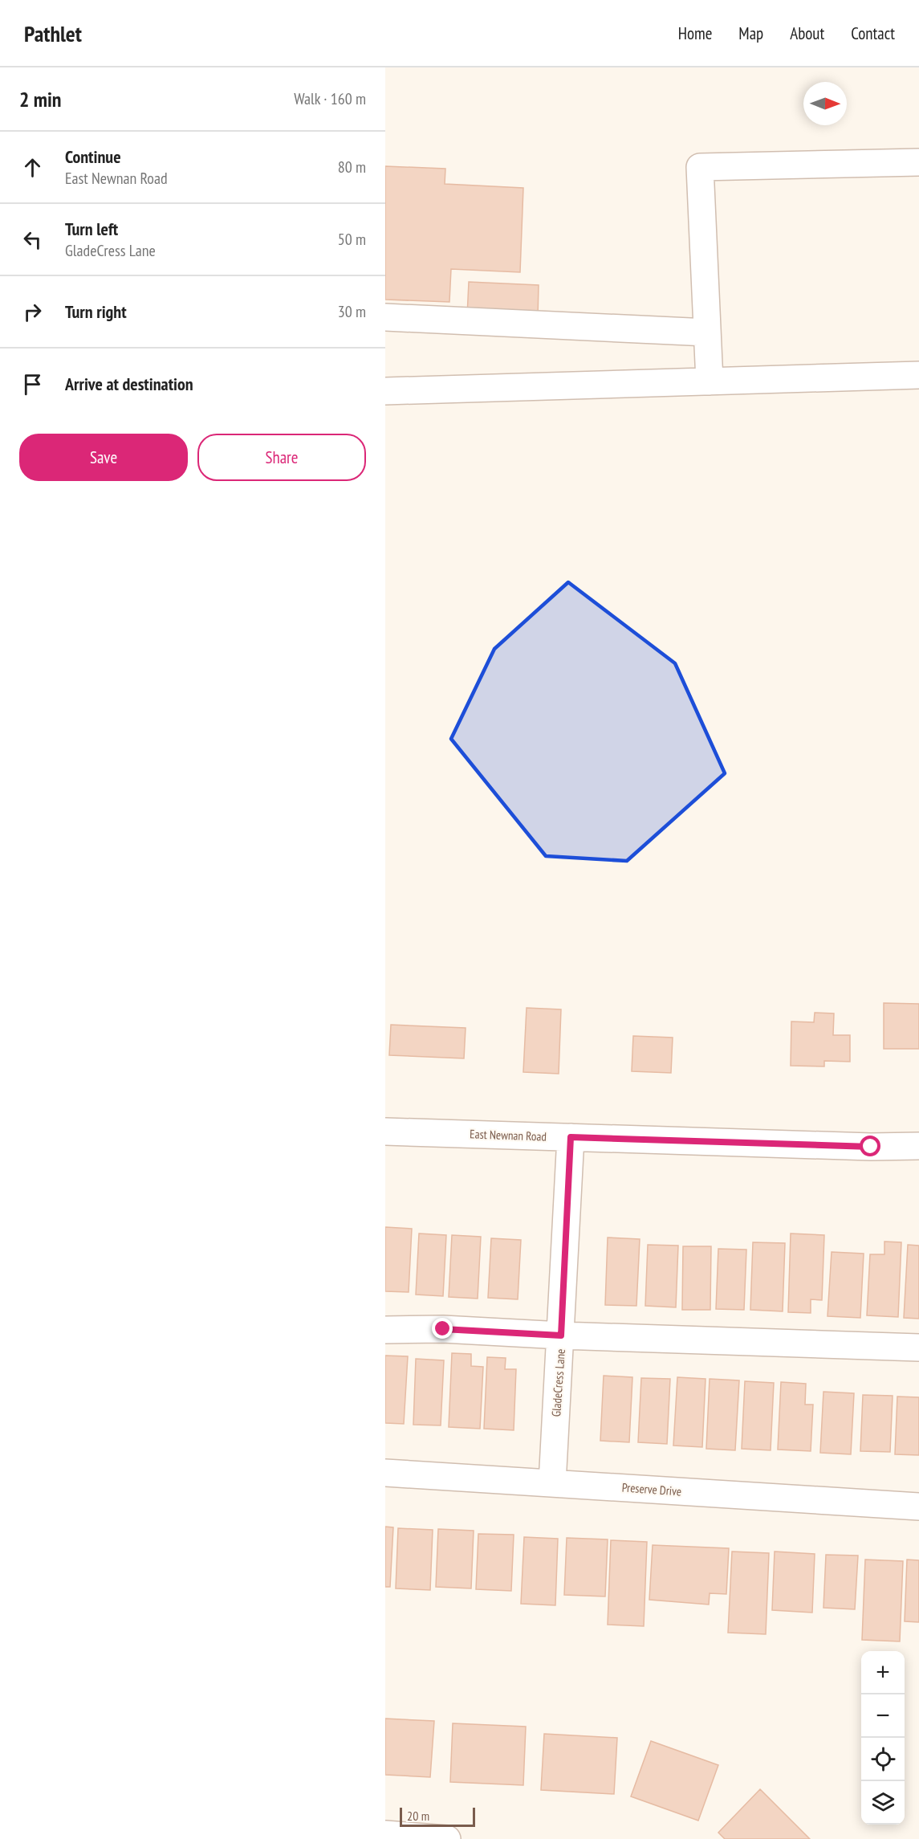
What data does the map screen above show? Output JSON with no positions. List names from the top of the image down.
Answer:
{
  "streets": {
    "street": ["East Newnan Road", "GladeCress Lane", "Preserve Drive"]
  },
  "crossings": [
    ["East Newnan Road", "GladeCress Lane"],
    ["GladeCress Lane", "Preserve Drive"]
  ],
  "scale_bar": "20 m",
  "north": "right",
  "page": {
    "header": "Pathlet",
    "nav": [
      "Home",
      "Map",
      "About",
      "Contact"
    ],
    "heading": ["2 min", "Walk · 160 m"],
    "list": [
      ["Continue", "East Newnan Road", "80 m"],
      ["Turn left", "GladeCress Lane", "50 m"],
      ["Turn right", "30 m"],
      "Arrive at destination"
    ],
    "buttons": ["Save", "Share"],
    "map_buttons": ["+", "−"],
    "scale": "20 m"
  }
}
